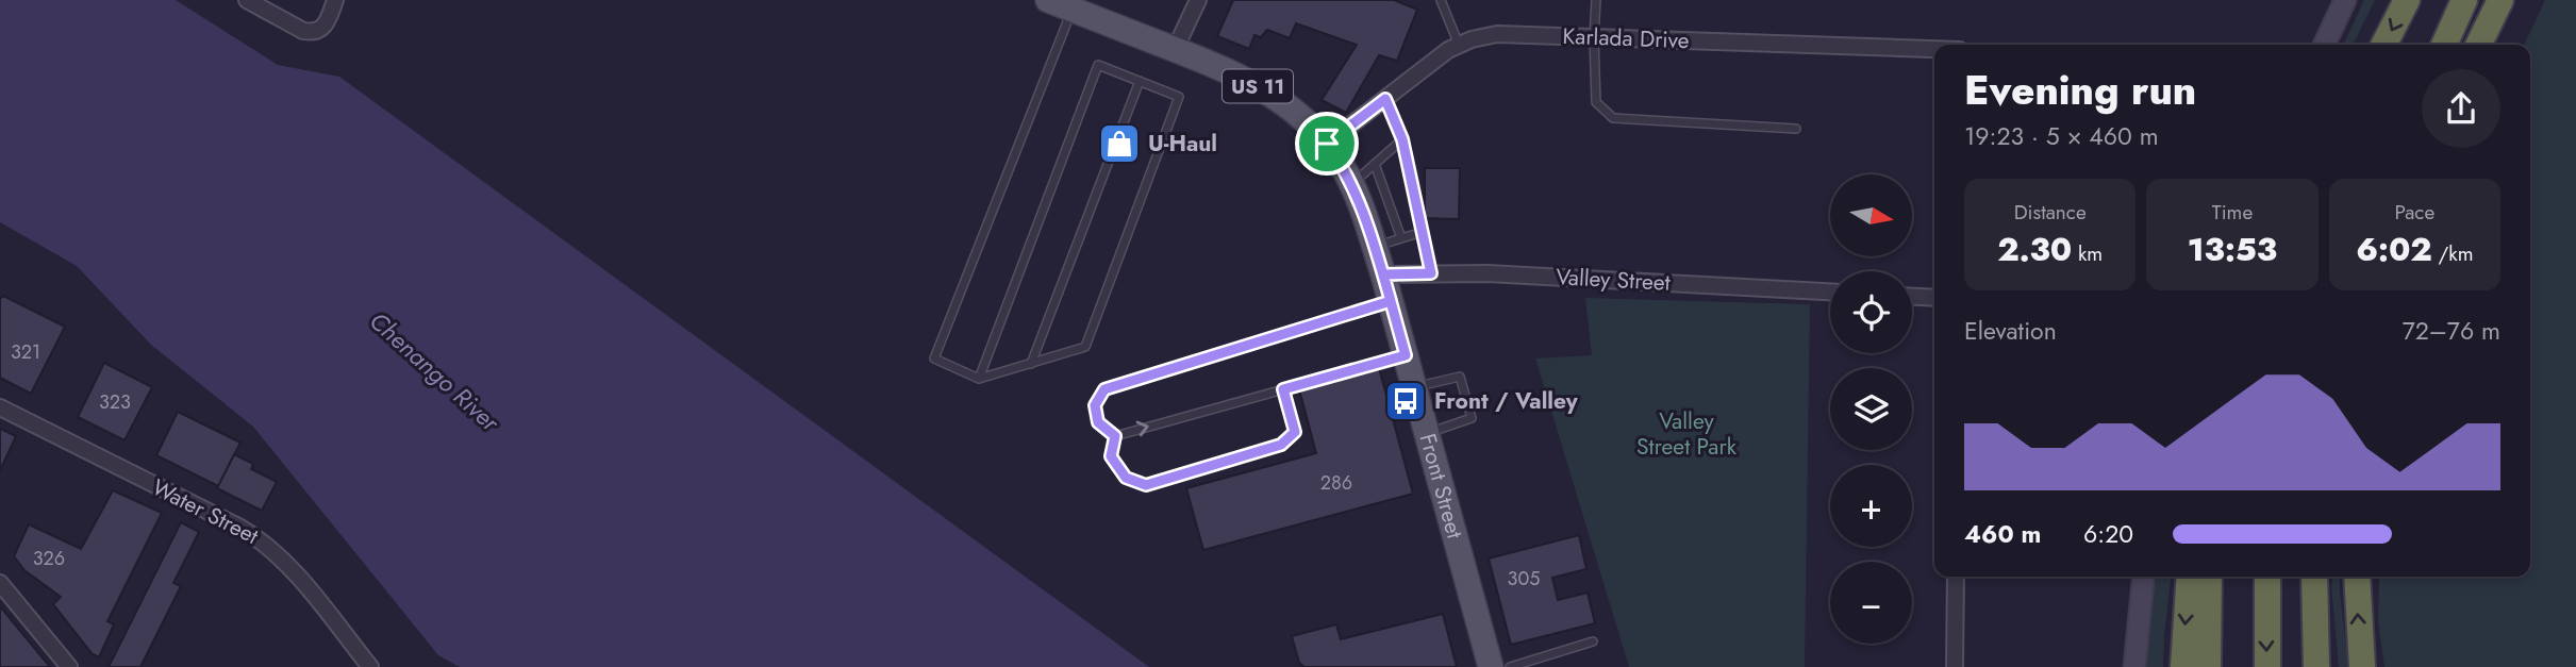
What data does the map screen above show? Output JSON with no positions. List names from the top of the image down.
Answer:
{
  "streets": {
    "main road": ["US 11", "Front Street"],
    "street": ["Karlada Drive", "Valley Street", "Water Street"]
  },
  "crossings": [
    ["Karlada Drive", "Front Street"],
    ["Valley Street", "Front Street"]
  ],
  "water": ["Chenango River"],
  "parks": ["Valley Street Park"],
  "places": {
    "shop": ["U-Haul"],
    "bus stop": ["Front / Valley"]
  },
  "house_numbers": [
    "321",
    "323",
    "286",
    "326",
    "305"
  ],
  "north": "right",
  "page": {
    "heading": ["Evening run", "19:23 · 5 × 460 m"],
    "stats": [
      ["Distance", "2.30 km"],
      ["Time", "13:53"],
      ["Pace", "6:02 /km"]
    ],
    "map_buttons": ["+", "−"],
    "chart": ["Elevation", "72–76 m"],
    "list": [
      {
        "name": "460 m",
        "note": "6:20"
      }
    ]
  }
}
